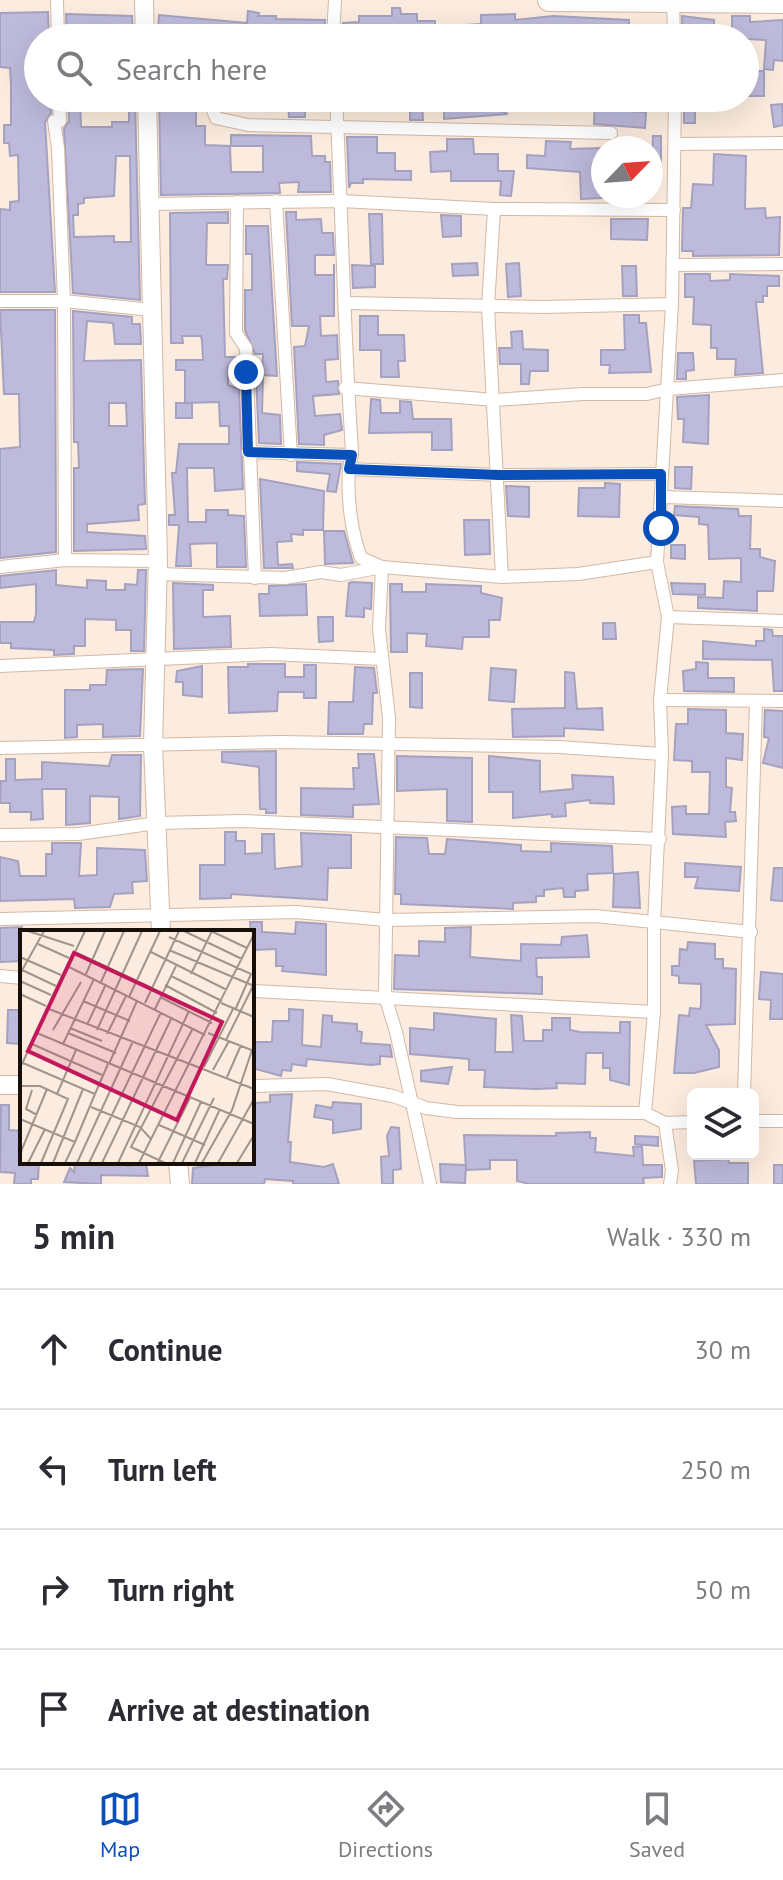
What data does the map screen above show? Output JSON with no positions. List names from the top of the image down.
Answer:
{
  "north": "top right",
  "page": {
    "search": "Search here",
    "heading": ["5 min", "Walk · 330 m"],
    "list": [
      ["Continue", "30 m"],
      ["Turn left", "250 m"],
      ["Turn right", "50 m"],
      "Arrive at destination"
    ],
    "nav": ["Map", "Directions", "Saved"]
  }
}
